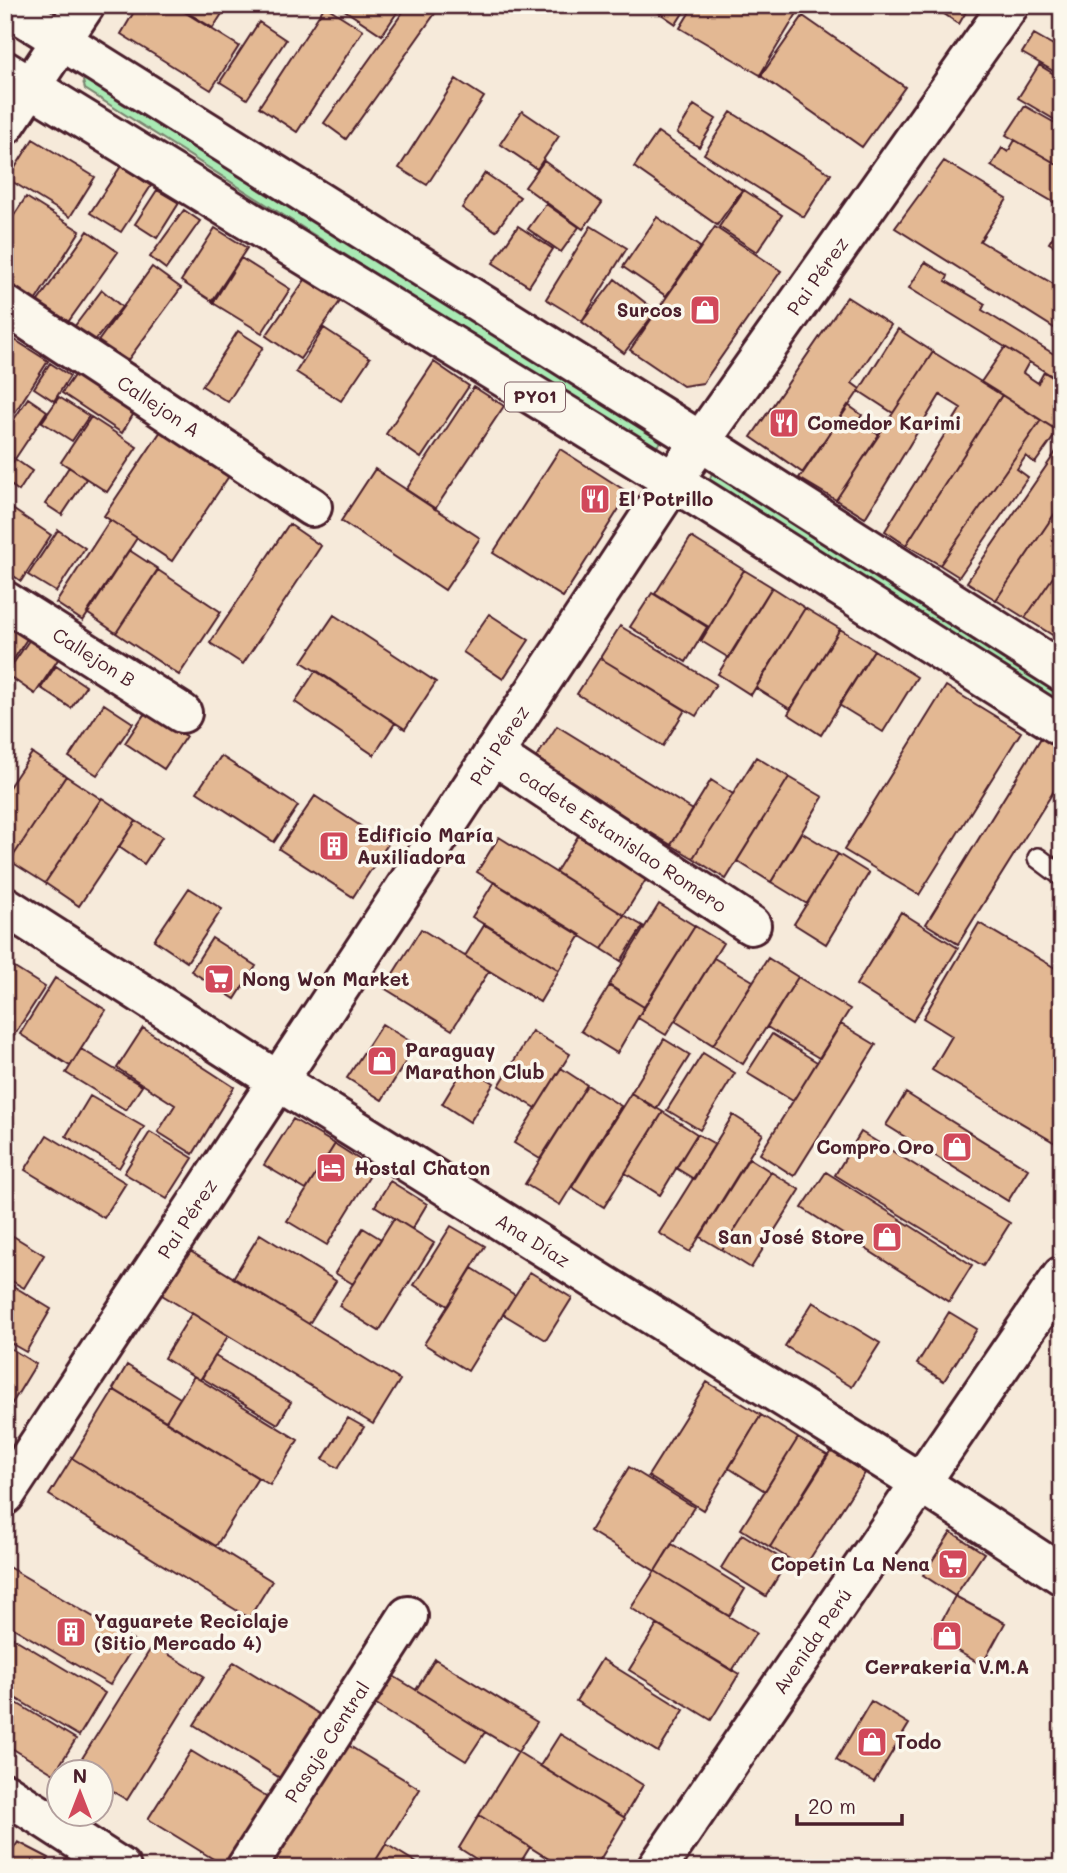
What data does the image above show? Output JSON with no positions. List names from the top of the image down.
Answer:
{
  "streets": {
    "main road": [
      "Pai Pérez",
      "PY01",
      "Callejon A",
      "Callejon B",
      "cadete Estanislao Romero",
      "Ana Díaz",
      "Avenida Perú",
      "Pasaje Central"
    ]
  },
  "crossings": [
    ["Pai Pérez", "PY01"],
    ["Pai Pérez", "cadete Estanislao Romero"],
    ["Pai Pérez", "Ana Díaz"],
    ["Ana Díaz", "Avenida Perú"]
  ],
  "places": {
    "shop": [
      "Surcos",
      "Paraguay Marathon Club",
      "Compro Oro",
      "San José Store",
      "Cerrakeria V.M.A",
      "Todo"
    ],
    "restaurant": ["Comedor Karimi", "El Potrillo"],
    "building": ["Edificio María Auxiliadora", "Yaguarete Reciclaje (Sitio Mercado 4)"],
    "supermarket": ["Nong Won Market", "Copetin La Nena"],
    "hotel": ["Hostal Chaton"]
  },
  "scale_bar": "20 m",
  "north": "top"
}
